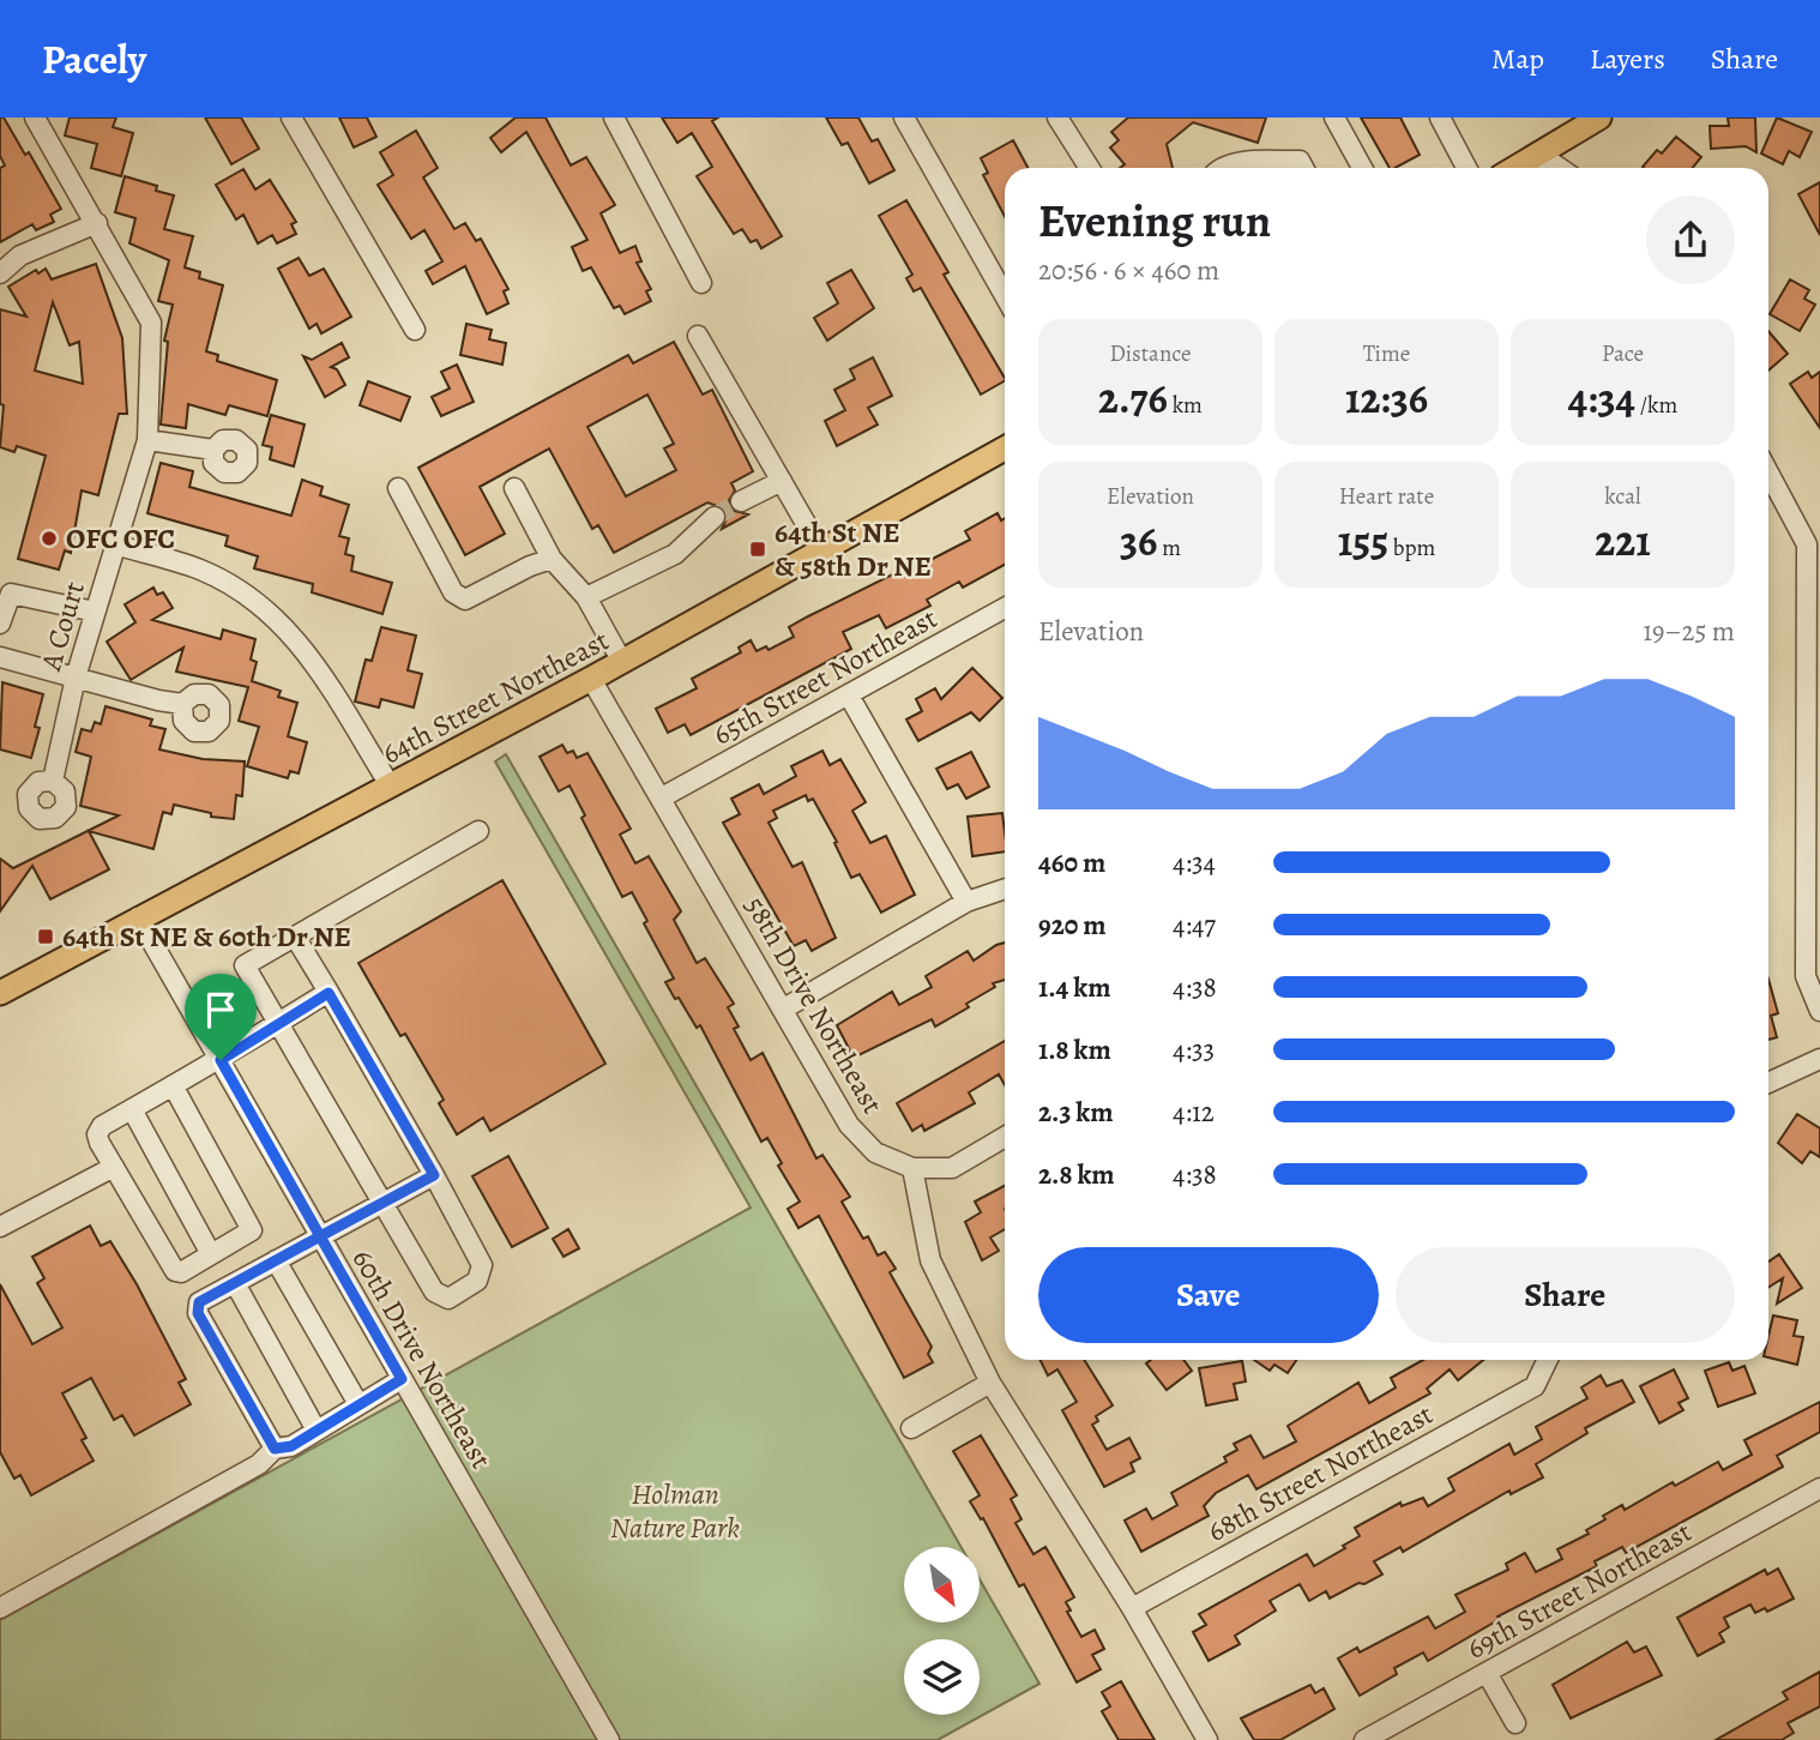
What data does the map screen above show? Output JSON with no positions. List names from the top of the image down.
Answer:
{
  "streets": {
    "main road": ["64th Street Northeast"],
    "street": [
      "A Court",
      "65th Street Northeast",
      "58th Drive Northeast",
      "60th Drive Northeast",
      "68th Street Northeast",
      "69th Street Northeast"
    ]
  },
  "crossings": [
    ["65th Street Northeast", "58th Drive Northeast"],
    ["64th Street Northeast", "58th Drive Northeast"],
    ["64th Street Northeast", "60th Drive Northeast"]
  ],
  "parks": ["Holman Nature Park"],
  "places": {
    "other": ["OFC OFC"],
    "transit": ["64th St NE & 58th Dr NE", "64th St NE & 60th Dr NE"]
  },
  "north": "bottom right",
  "page": {
    "header": "Pacely",
    "nav": ["Map", "Layers", "Share"],
    "heading": ["Evening run", "20:56 · 6 × 460 m"],
    "stats": [
      ["Distance", "2.76 km"],
      ["Time", "12:36"],
      ["Pace", "4:34 /km"],
      ["Elevation", "36 m"],
      ["Heart rate", "155 bpm"],
      ["kcal", "221"]
    ],
    "chart": ["Elevation", "19–25 m"],
    "list": [
      {
        "name": "460 m",
        "note": "4:34"
      },
      {
        "name": "920 m",
        "note": "4:47"
      },
      {
        "name": "1.4 km",
        "note": "4:38"
      },
      {
        "name": "1.8 km",
        "note": "4:33"
      },
      {
        "name": "2.3 km",
        "note": "4:12"
      },
      {
        "name": "2.8 km",
        "note": "4:38"
      }
    ],
    "buttons": ["Save", "Share"]
  }
}
